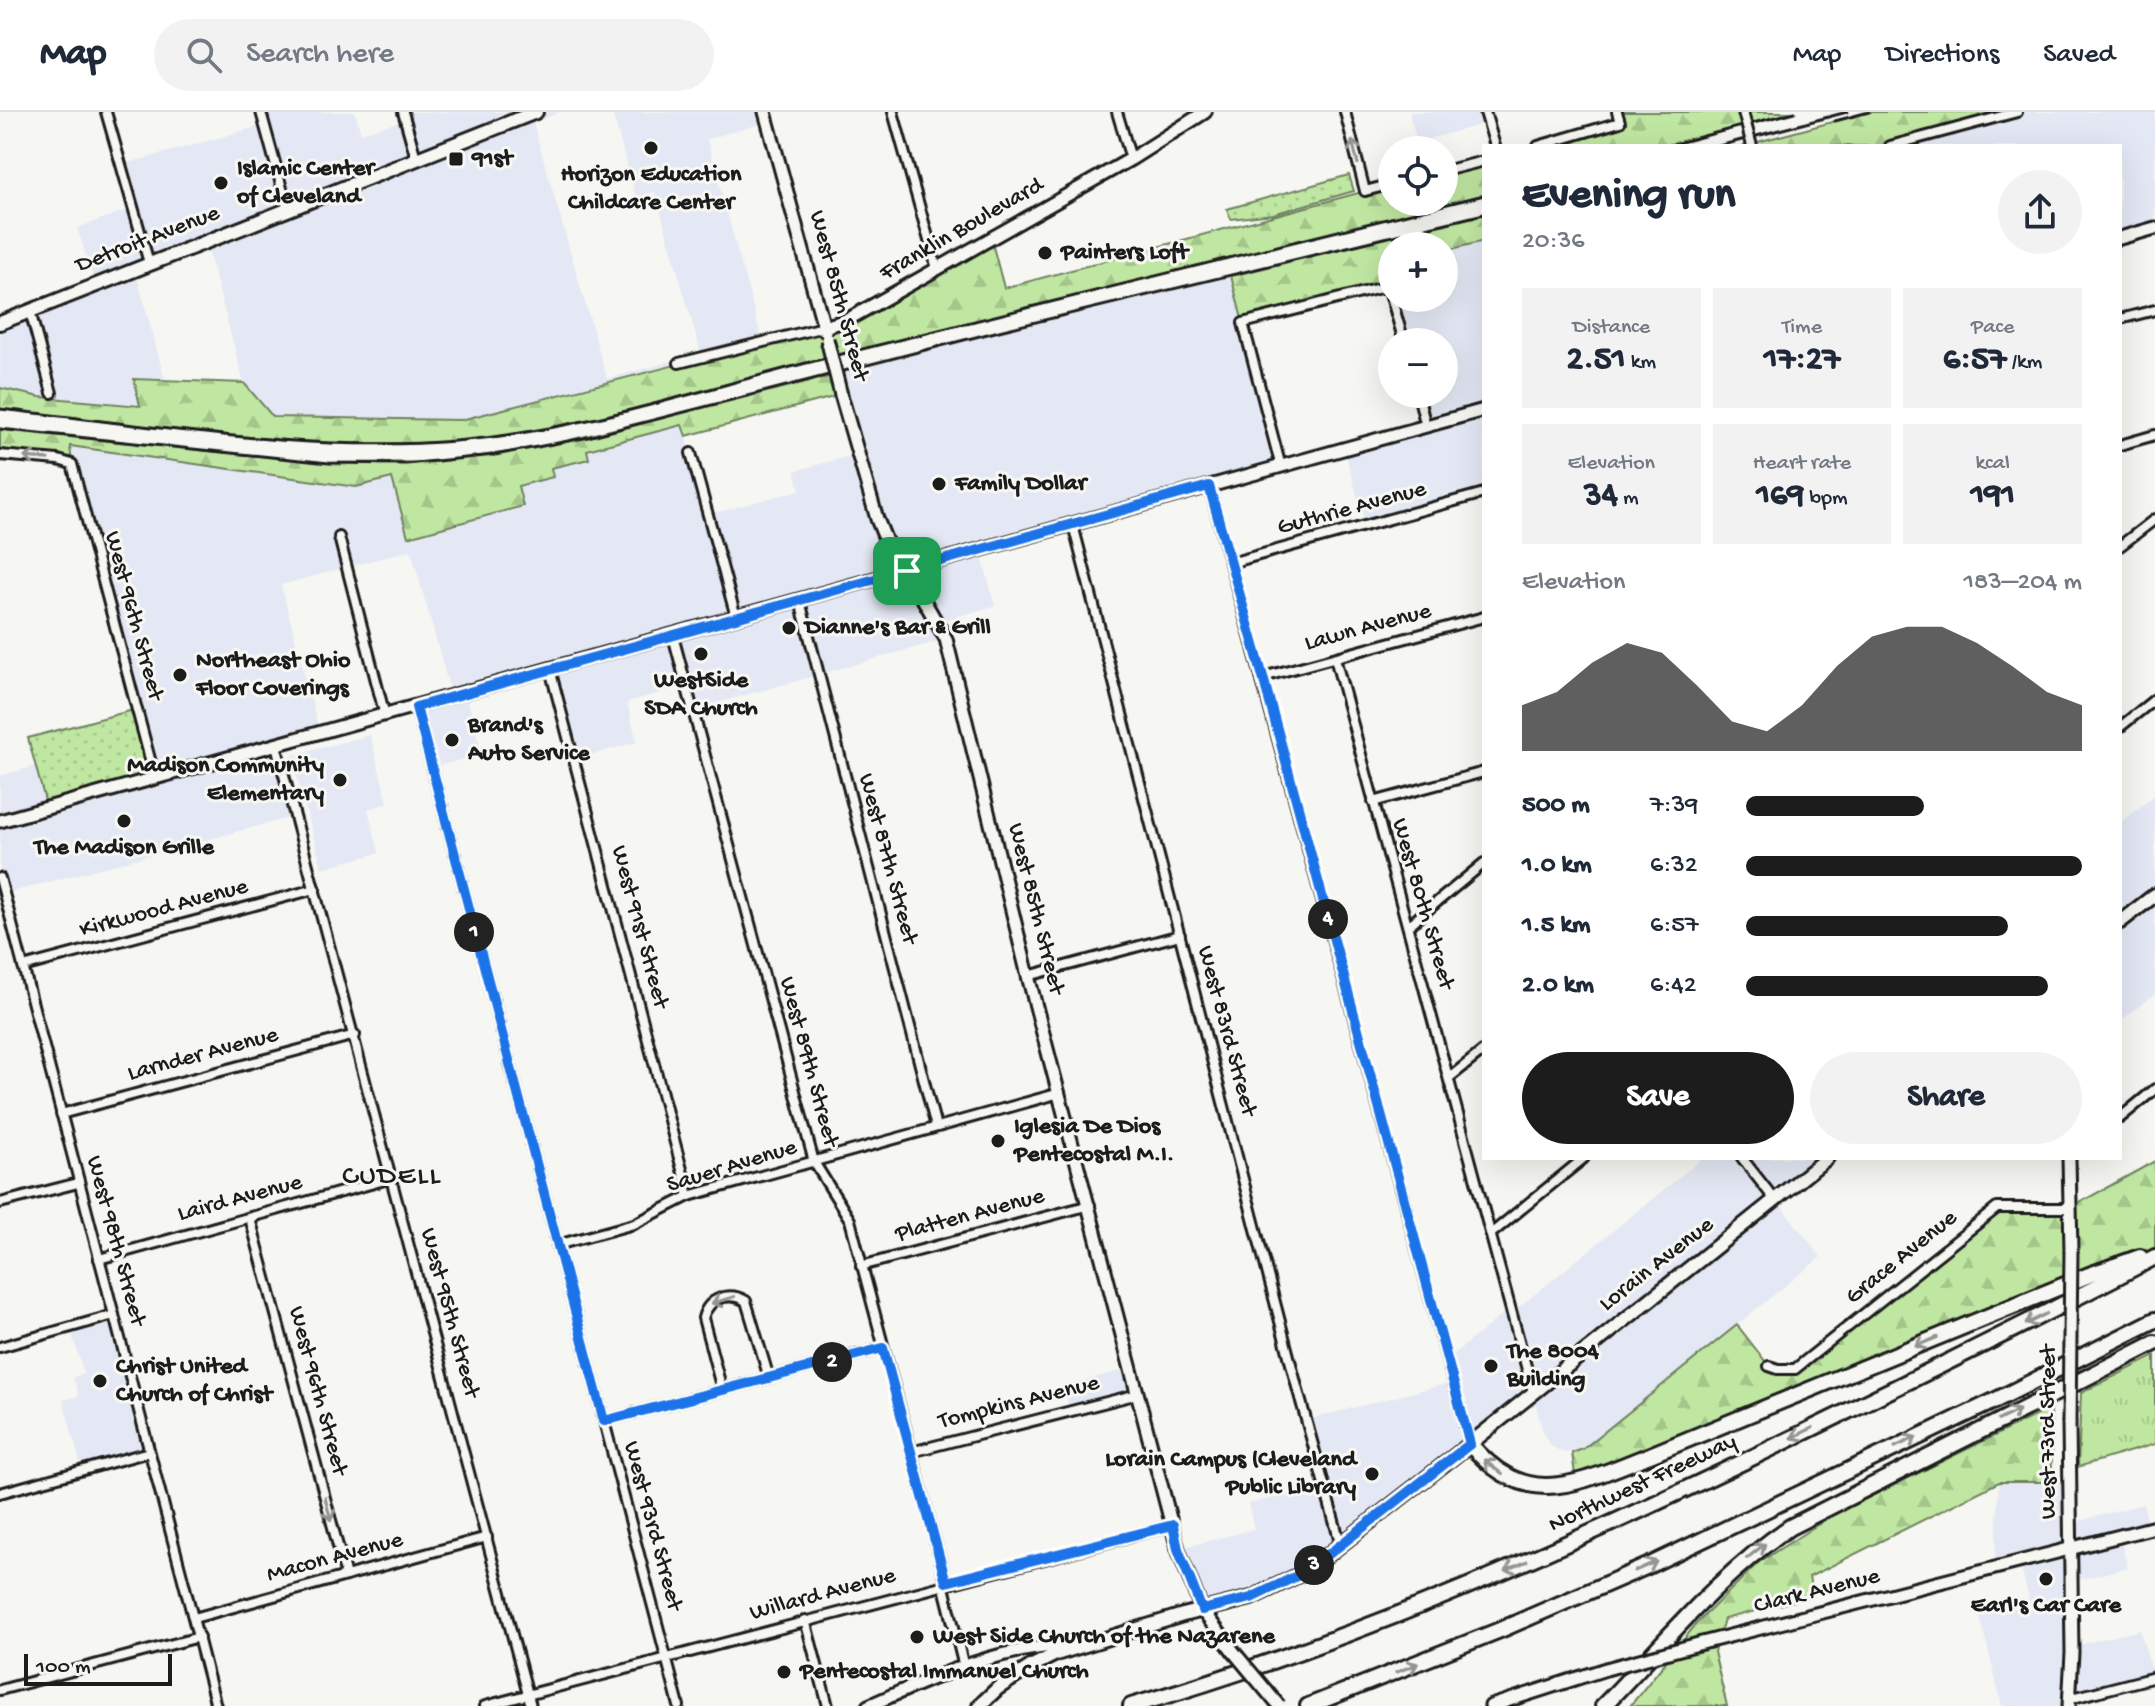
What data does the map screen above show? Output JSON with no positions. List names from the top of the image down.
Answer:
{
  "streets": {
    "highway": ["Northwest Freeway"],
    "main road": ["Detroit Avenue", "Lorain Avenue"],
    "street": [
      "Franklin Boulevard",
      "West 85th Street",
      "Guthrie Avenue",
      "West 96th Street",
      "Lawn Avenue",
      "West 87th Street",
      "West 80th Street",
      "Kirkwood Avenue",
      "West 91st Street",
      "West 83rd Street",
      "Larnder Avenue",
      "West 89th Street",
      "Sauer Avenue",
      "Laird Avenue",
      "Platten Avenue",
      "West 98th Street",
      "Grace Avenue",
      "West 95th Street",
      "Tompkins Avenue",
      "West 73rd Street",
      "West 93rd Street",
      "Macon Avenue",
      "Clark Avenue",
      "Willard Avenue"
    ]
  },
  "crossings": [
    ["Franklin Boulevard", "West 85th Street"],
    ["West 85th Street", "Sauer Avenue"],
    ["West 85th Street", "Platten Avenue"],
    ["West 85th Street", "Lorain Avenue"],
    ["West 85th Street", "Tompkins Avenue"],
    ["West 85th Street", "Willard Avenue"],
    ["West 96th Street", "Laird Avenue"],
    ["West 96th Street", "Macon Avenue"],
    ["Lawn Avenue", "West 80th Street"],
    ["West 87th Street", "Sauer Avenue"],
    ["West 80th Street", "Lorain Avenue"],
    ["Kirkwood Avenue", "West 98th Street"],
    ["Kirkwood Avenue", "West 95th Street"],
    ["West 91st Street", "Sauer Avenue"],
    ["West 83rd Street", "Lorain Avenue"],
    ["Larnder Avenue", "West 98th Street"],
    ["Larnder Avenue", "West 95th Street"],
    ["West 89th Street", "Sauer Avenue"],
    ["West 89th Street", "Platten Avenue"],
    ["West 89th Street", "Tompkins Avenue"],
    ["West 89th Street", "Willard Avenue"],
    ["Sauer Avenue", "West 93rd Street"],
    ["Laird Avenue", "West 98th Street"],
    ["Laird Avenue", "West 95th Street"],
    ["West 98th Street", "Macon Avenue"],
    ["Grace Avenue", "West 73rd Street"],
    ["West 95th Street", "Macon Avenue"],
    ["West 95th Street", "Willard Avenue"],
    ["West 73rd Street", "Clark Avenue"],
    ["West 93rd Street", "Willard Avenue"]
  ],
  "districts": ["CUDELL"],
  "places": {
    "other": [
      "Horizon Education Childcare Center",
      "Islamic Center of Cleveland",
      "Painters Loft",
      "Family Dollar",
      "Dianne's Bar & Grill",
      "WestSide SDA Church",
      "Northeast Ohio Floor Coverings",
      "Brand's Auto Service",
      "Madison Community Elementary",
      "The Madison Grille",
      "Iglesia De Dios Pentecostal M.I.",
      "The 8004 Building",
      "Christ United Church of Christ",
      "Lorain Campus (Cleveland Public Library",
      "Earl's Car Care",
      "West Side Church of the Nazarene",
      "Pentecostal Immanuel Church"
    ],
    "transit": ["91st"]
  },
  "scale_bar": "100 m",
  "page": {
    "header": "Map",
    "search": "Search here",
    "nav": ["Map", "Directions", "Saved"],
    "map_buttons": ["+", "−"],
    "heading": ["Evening run", "20:36"],
    "stats": [
      ["Distance", "2.51 km"],
      ["Time", "17:27"],
      ["Pace", "6:57 /km"],
      ["Elevation", "34 m"],
      ["Heart rate", "169 bpm"],
      ["kcal", "191"]
    ],
    "chart": ["Elevation", "183–204 m"],
    "list": [
      {
        "name": "500 m",
        "note": "7:39"
      },
      {
        "name": "1.0 km",
        "note": "6:32"
      },
      {
        "name": "1.5 km",
        "note": "6:57"
      },
      {
        "name": "2.0 km",
        "note": "6:42"
      }
    ],
    "pins": [
      "4",
      "1",
      "2",
      "3"
    ],
    "buttons": ["Save", "Share"],
    "scale": "100 m"
  }
}
